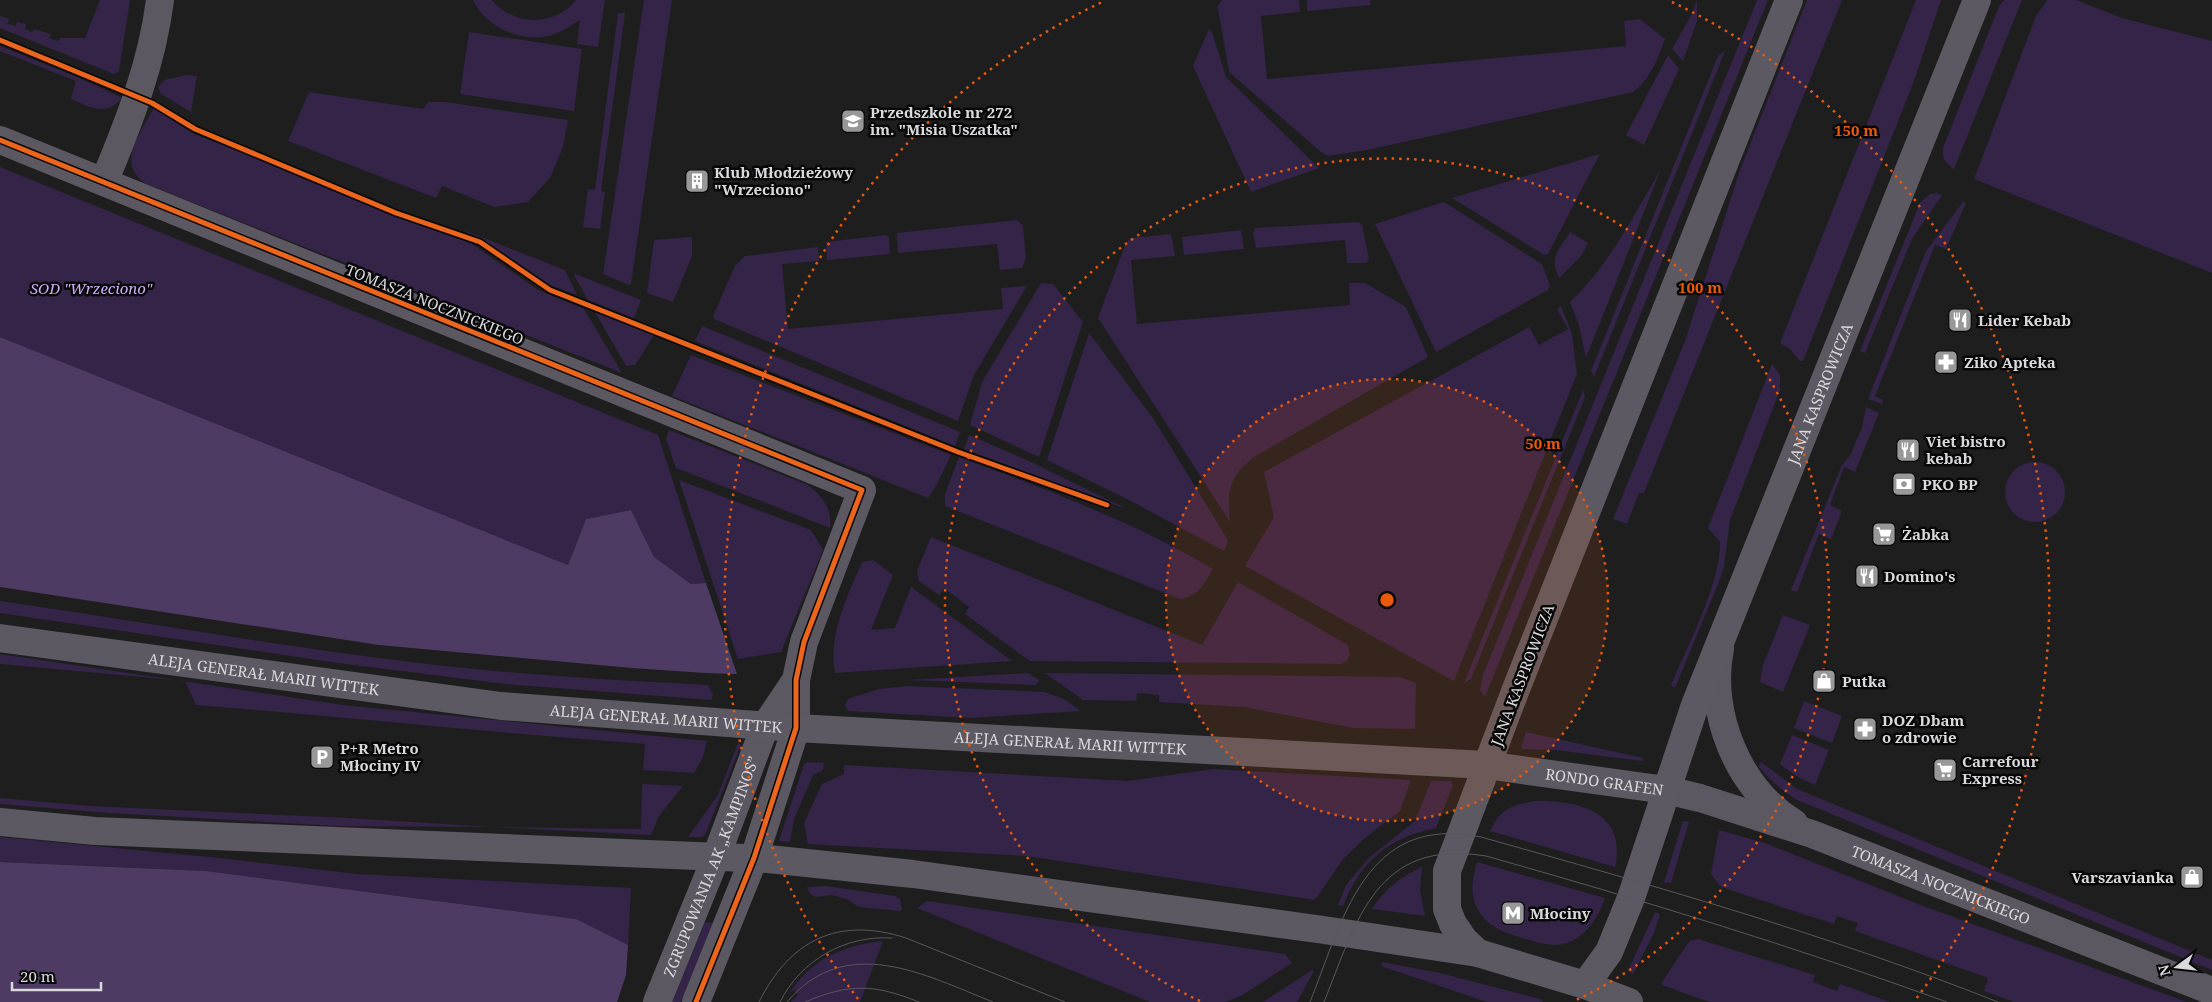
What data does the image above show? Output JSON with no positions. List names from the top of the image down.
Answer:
{
  "streets": {
    "main road": ["JANA KASPROWICZA", "ALEJA GENERAŁ MARII WITTEK", "RONDO GRAFEN"],
    "street": ["TOMASZA NOCZNICKIEGO", "ZGRUPOWANIA AK „KAMPINOS”"]
  },
  "crossings": [
    ["TOMASZA NOCZNICKIEGO", "JANA KASPROWICZA"],
    ["TOMASZA NOCZNICKIEGO", "RONDO GRAFEN"],
    ["TOMASZA NOCZNICKIEGO", "ZGRUPOWANIA AK „KAMPINOS”"],
    ["JANA KASPROWICZA", "ALEJA GENERAŁ MARII WITTEK"],
    ["JANA KASPROWICZA", "RONDO GRAFEN"],
    ["ALEJA GENERAŁ MARII WITTEK", "RONDO GRAFEN"],
    ["ALEJA GENERAŁ MARII WITTEK", "ZGRUPOWANIA AK „KAMPINOS”"]
  ],
  "parks": ["SOD \"Wrzeciono\""],
  "places": {
    "school or university": ["Przedszkole nr 272 im. \"Misia Uszatka\""],
    "building": ["Klub Młodzieżowy \"Wrzeciono\""],
    "restaurant": ["Lider Kebab", "Viet bistro kebab", "Domino's"],
    "pharmacy": ["Ziko Apteka", "DOZ Dbam o zdrowie"],
    "bank": ["PKO BP"],
    "supermarket": ["Żabka", "Carrefour Express"],
    "shop": ["Putka", "Varszavianka"],
    "parking": ["P+R Metro Młociny IV"],
    "metro station": ["Młociny"]
  },
  "scale_bar": "20 m",
  "north": "left",
  "rings": ["150 m", "100 m", "50 m"]
}
